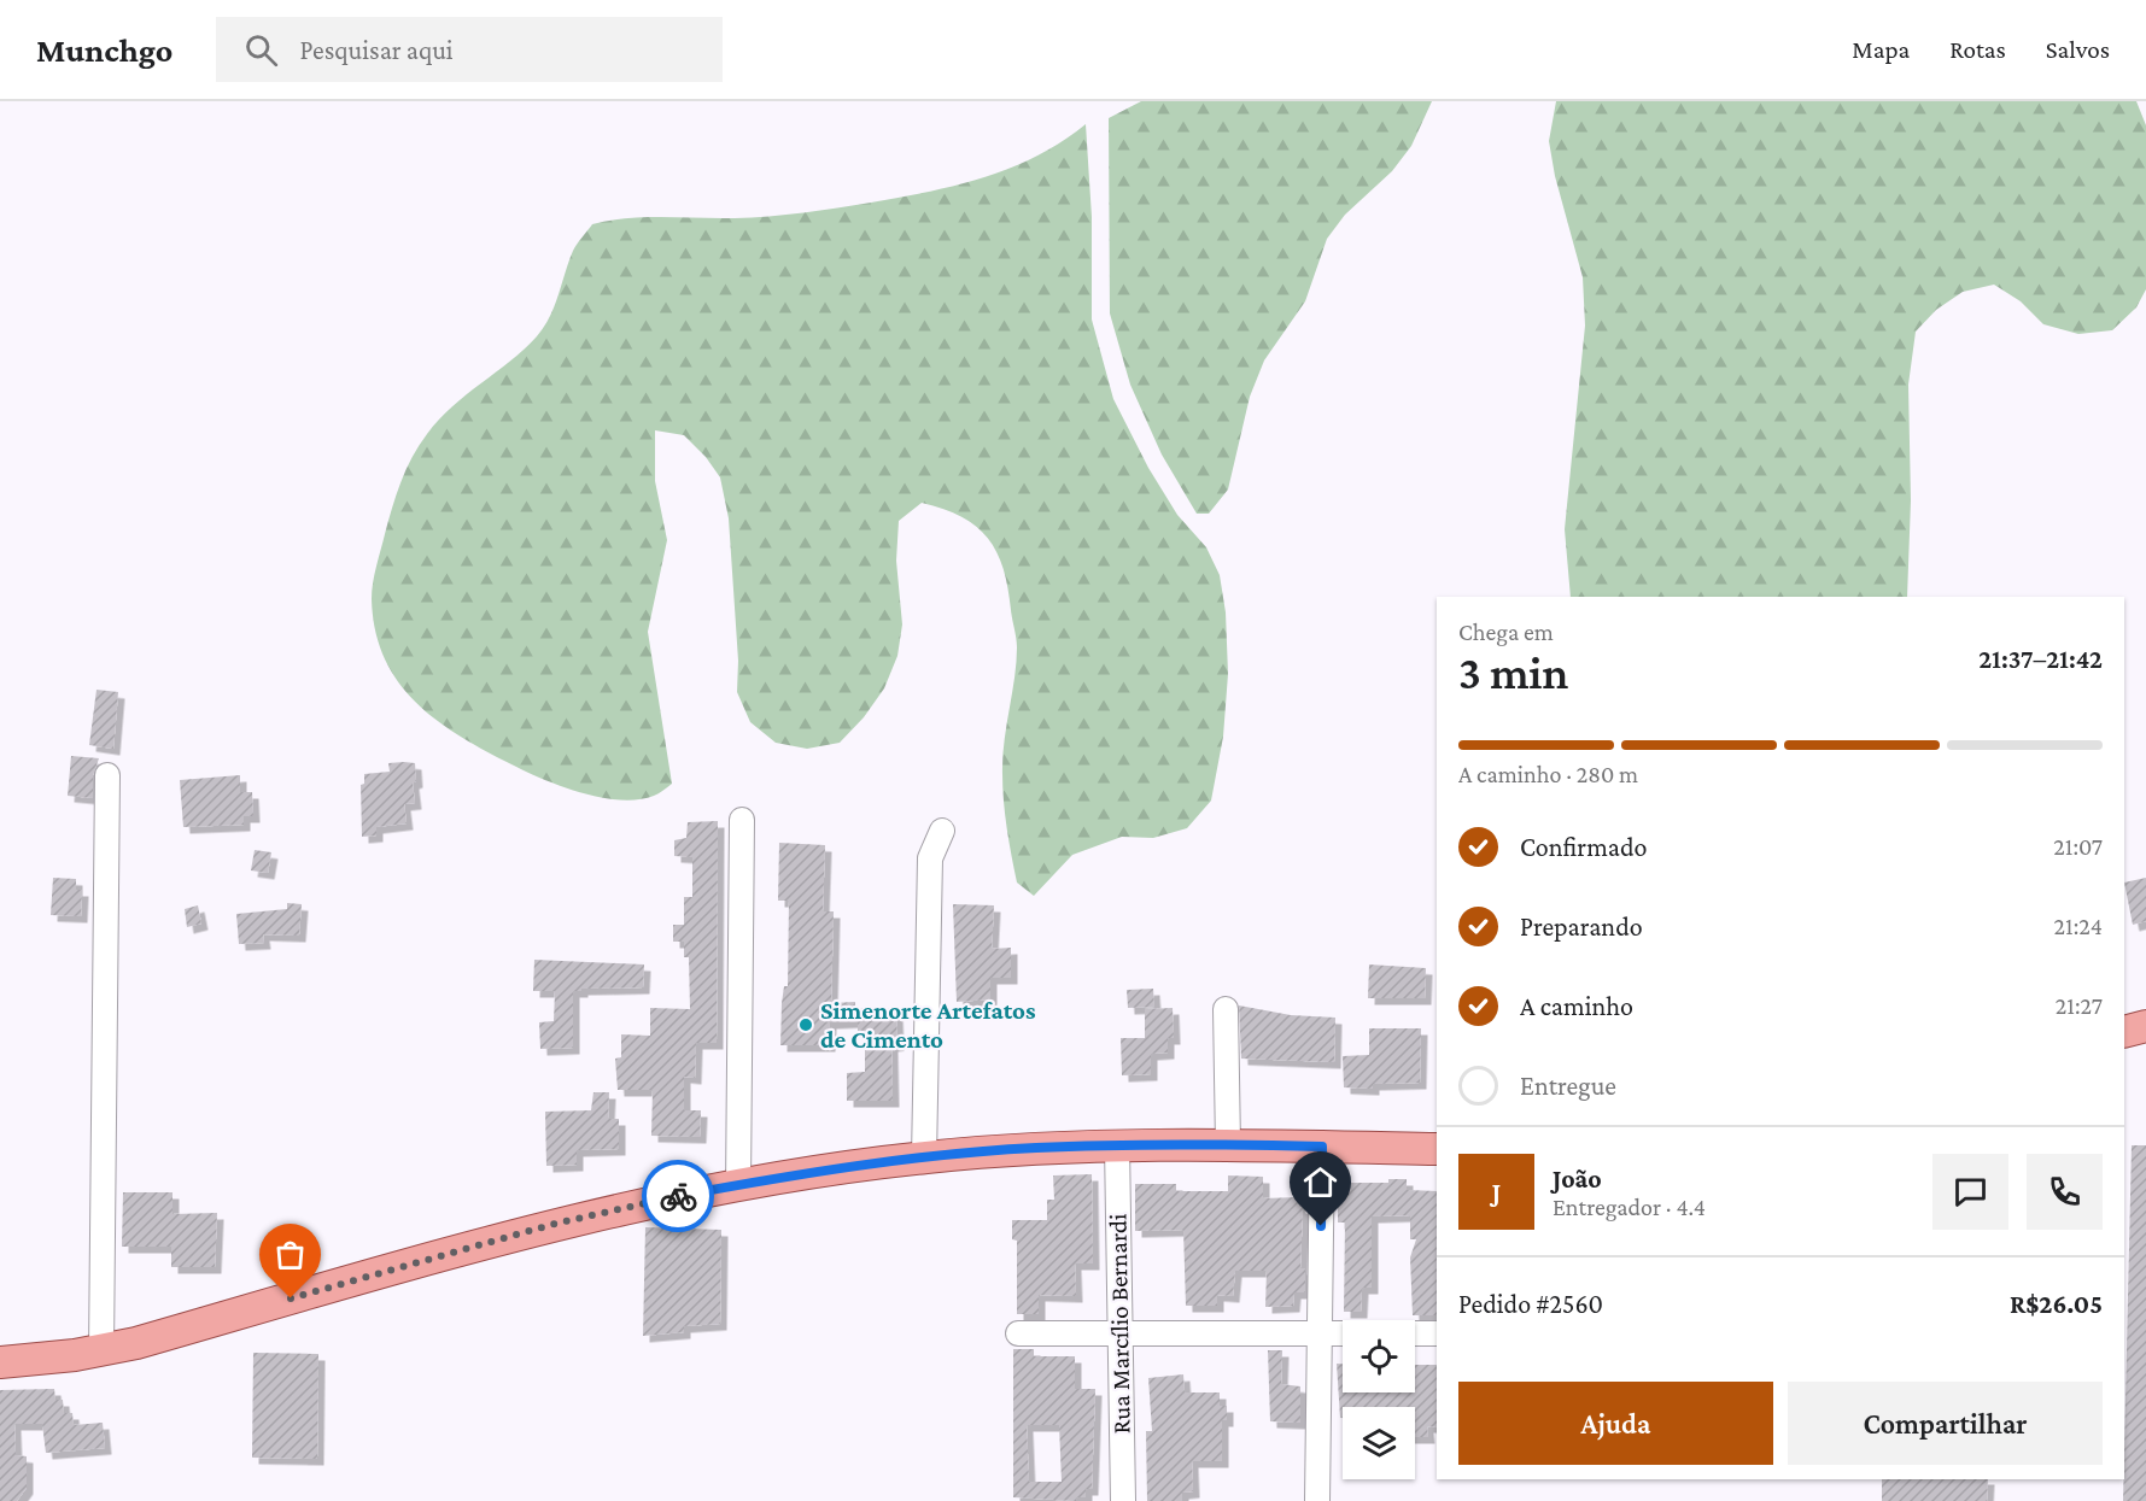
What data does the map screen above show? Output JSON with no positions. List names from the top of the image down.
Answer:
{
  "streets": {
    "street": ["Rua Marcílio Bernardi"]
  },
  "places": ["Simenorte Artefatos de Cimento"],
  "page": {
    "header": "Munchgo",
    "search": "Pesquisar aqui",
    "nav": ["Mapa", "Rotas", "Salvos"],
    "heading": ["3 min", "Chega em", "21:37–21:42"],
    "panel": [
      "João",
      "Entregador · 4.4",
      "Pedido #2560",
      "R$26.05"
    ],
    "bar": "A caminho · 280 m",
    "list": [
      ["Confirmado", "21:07"],
      ["Preparando", "21:24"],
      ["A caminho", "21:27"],
      "Entregue"
    ],
    "round": "J",
    "buttons": ["Ajuda", "Compartilhar"]
  }
}
